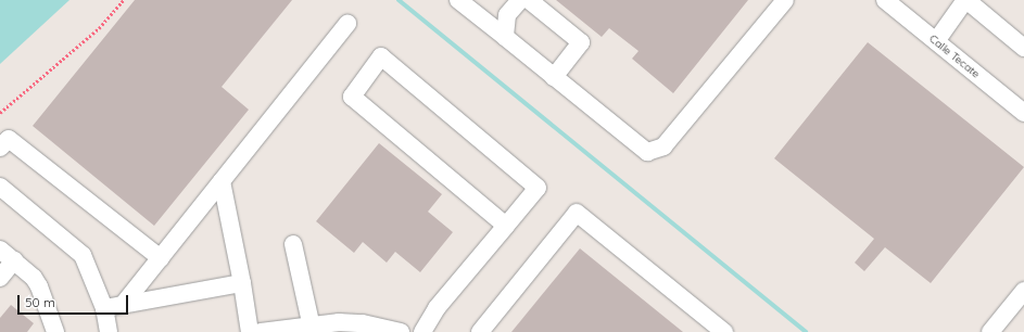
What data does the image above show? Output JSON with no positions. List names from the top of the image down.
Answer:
{
  "streets": {
    "street": ["Calle Tecate"]
  },
  "scale_bar": "50 m"
}
